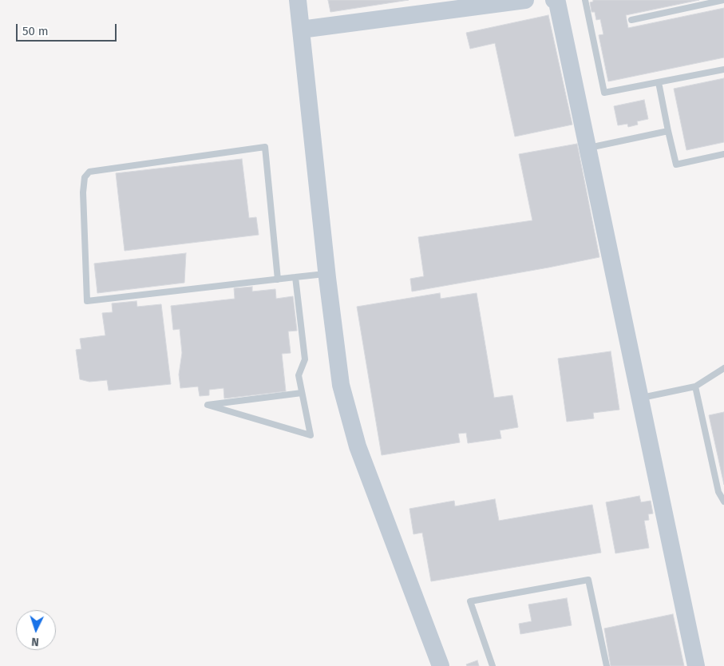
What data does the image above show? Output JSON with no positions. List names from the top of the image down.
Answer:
{
  "scale_bar": "50 m",
  "north": "bottom"
}
